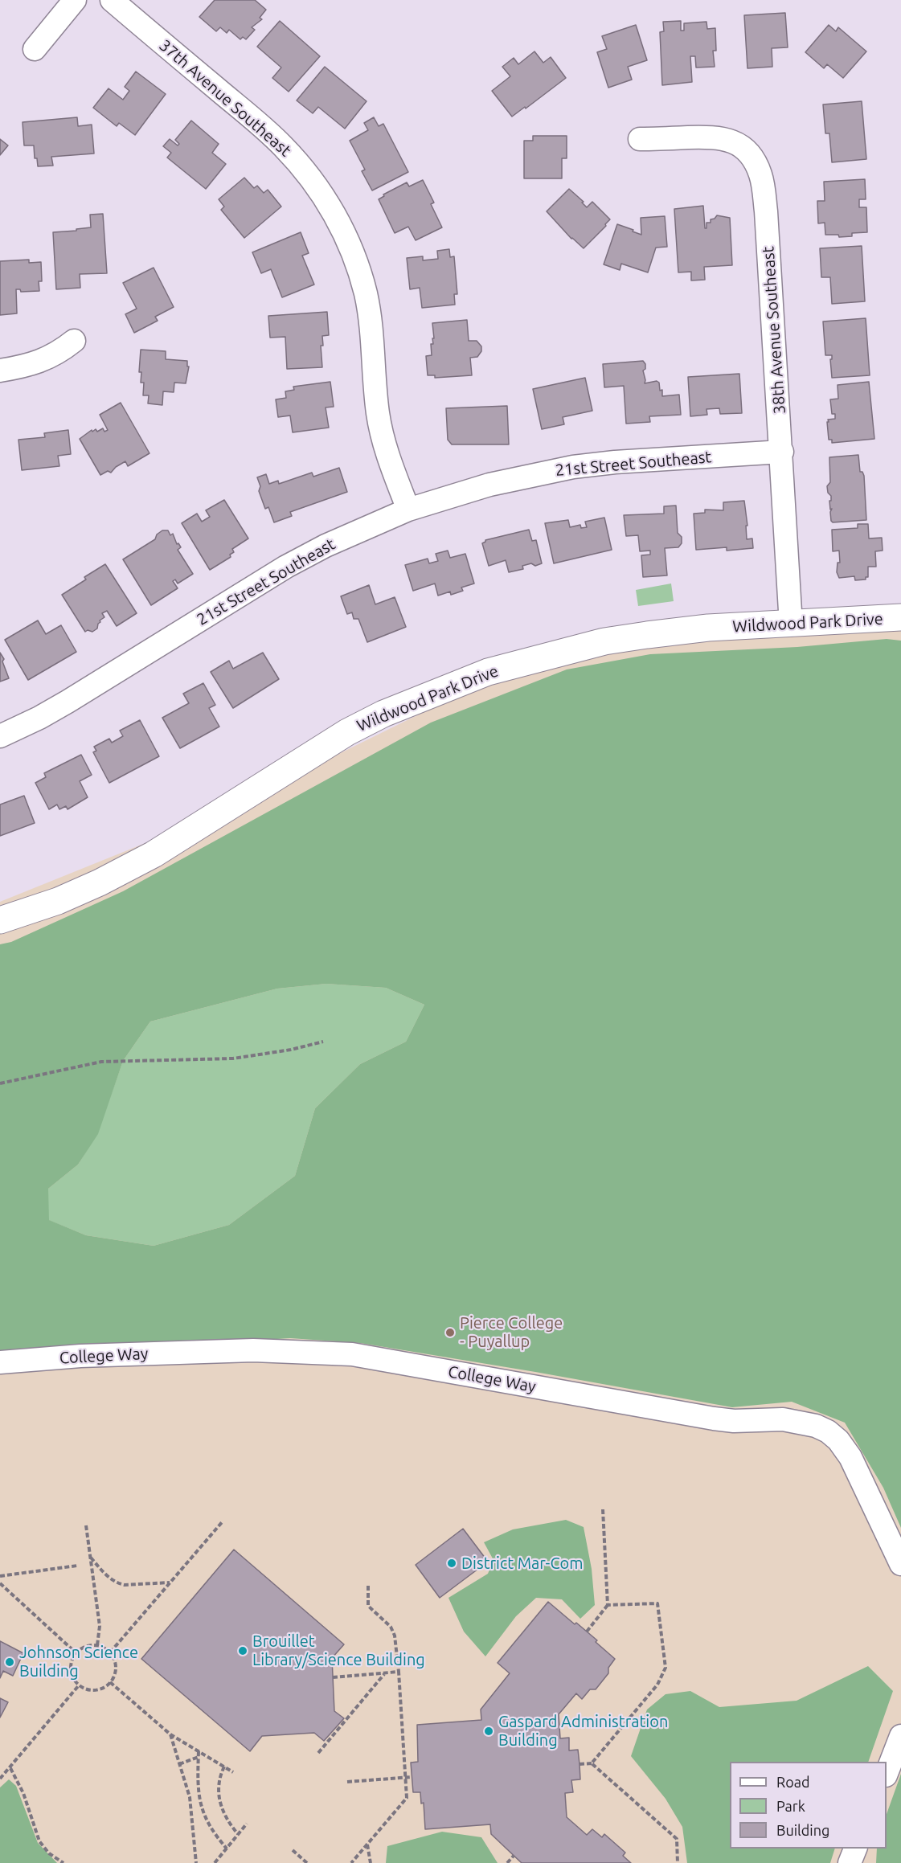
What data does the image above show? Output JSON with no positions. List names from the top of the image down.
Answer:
{
  "streets": {
    "street": [
      "37th Avenue Southeast",
      "38th Avenue Southeast",
      "21st Street Southeast",
      "Wildwood Park Drive",
      "College Way"
    ]
  },
  "crossings": [
    ["37th Avenue Southeast", "21st Street Southeast"],
    ["38th Avenue Southeast", "21st Street Southeast"],
    ["38th Avenue Southeast", "Wildwood Park Drive"]
  ],
  "places": [
    "Pierce College - Puyallup",
    "District Mar-Com",
    "Brouillet Library/Science Building",
    "Johnson Science Building",
    "Gaspard Administration Building"
  ],
  "legend": ["Road", "Park", "Building"]
}
